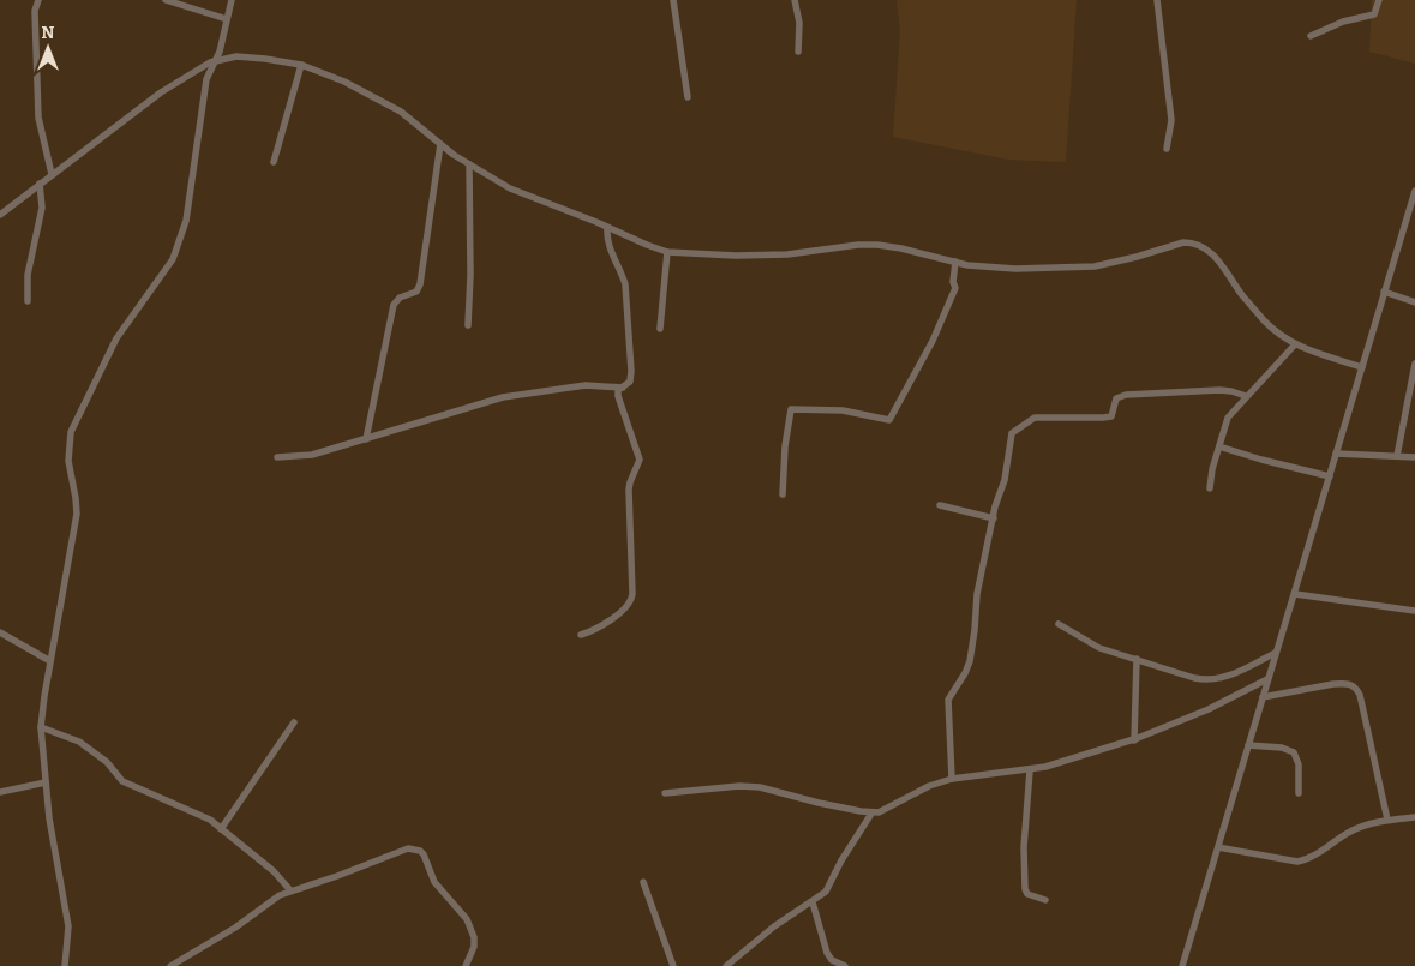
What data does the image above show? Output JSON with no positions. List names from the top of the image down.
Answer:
{
  "north": "top"
}
